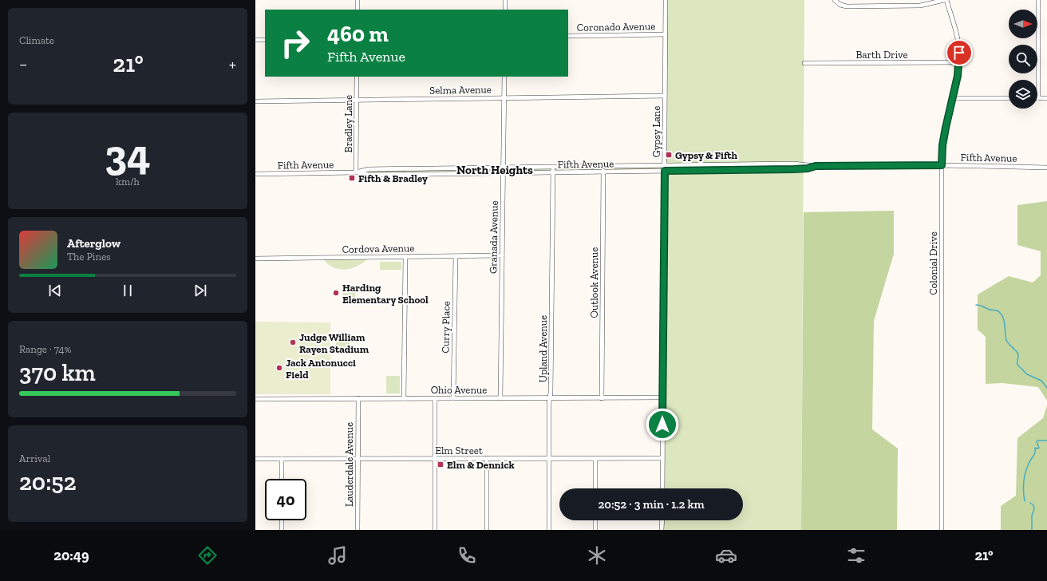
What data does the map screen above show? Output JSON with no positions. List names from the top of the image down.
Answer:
{
  "streets": {
    "street": [
      "Coronado Avenue",
      "Barth Drive",
      "Selma Avenue",
      "Bradley Lane",
      "Gypsy Lane",
      "Fifth Avenue",
      "Granada Avenue",
      "Cordova Avenue",
      "Colonial Drive",
      "Outlook Avenue",
      "Curry Place",
      "Upland Avenue",
      "Ohio Avenue",
      "Elm Street",
      "Lauderdale Avenue"
    ]
  },
  "crossings": [
    ["Coronado Avenue", "Gypsy Lane"],
    ["Barth Drive", "Colonial Drive"],
    ["Selma Avenue", "Bradley Lane"],
    ["Selma Avenue", "Gypsy Lane"],
    ["Selma Avenue", "Granada Avenue"],
    ["Bradley Lane", "Fifth Avenue"],
    ["Gypsy Lane", "Fifth Avenue"],
    ["Gypsy Lane", "Ohio Avenue"],
    ["Gypsy Lane", "Elm Street"],
    ["Fifth Avenue", "Granada Avenue"],
    ["Fifth Avenue", "Colonial Drive"],
    ["Fifth Avenue", "Outlook Avenue"],
    ["Fifth Avenue", "Upland Avenue"],
    ["Granada Avenue", "Cordova Avenue"],
    ["Granada Avenue", "Ohio Avenue"],
    ["Cordova Avenue", "Curry Place"],
    ["Outlook Avenue", "Ohio Avenue"],
    ["Curry Place", "Ohio Avenue"],
    ["Upland Avenue", "Ohio Avenue"],
    ["Upland Avenue", "Elm Street"],
    ["Ohio Avenue", "Lauderdale Avenue"],
    ["Elm Street", "Lauderdale Avenue"]
  ],
  "districts": ["North Heights"],
  "places": {
    "transit": ["Gypsy & Fifth", "Fifth & Bradley", "Elm & Dennick"],
    "other": ["Harding Elementary School", "Judge William Rayen Stadium", "Jack Antonucci Field"]
  },
  "north": "right",
  "page": {
    "tile": [
      "Climate",
      ["34", "km/h"],
      ["Range · 74%", "370 km"],
      ["Arrival", "20:52"]
    ],
    "turn": ["460 m", "Fifth Avenue"],
    "heat": ["−", "21°", "+"],
    "song": ["Afterglow", "The Pines"],
    "limit": "40",
    "trip": "20:52 · 3 min · 1.2 km",
    "tabs": ["20:49", "21°"]
  }
}
